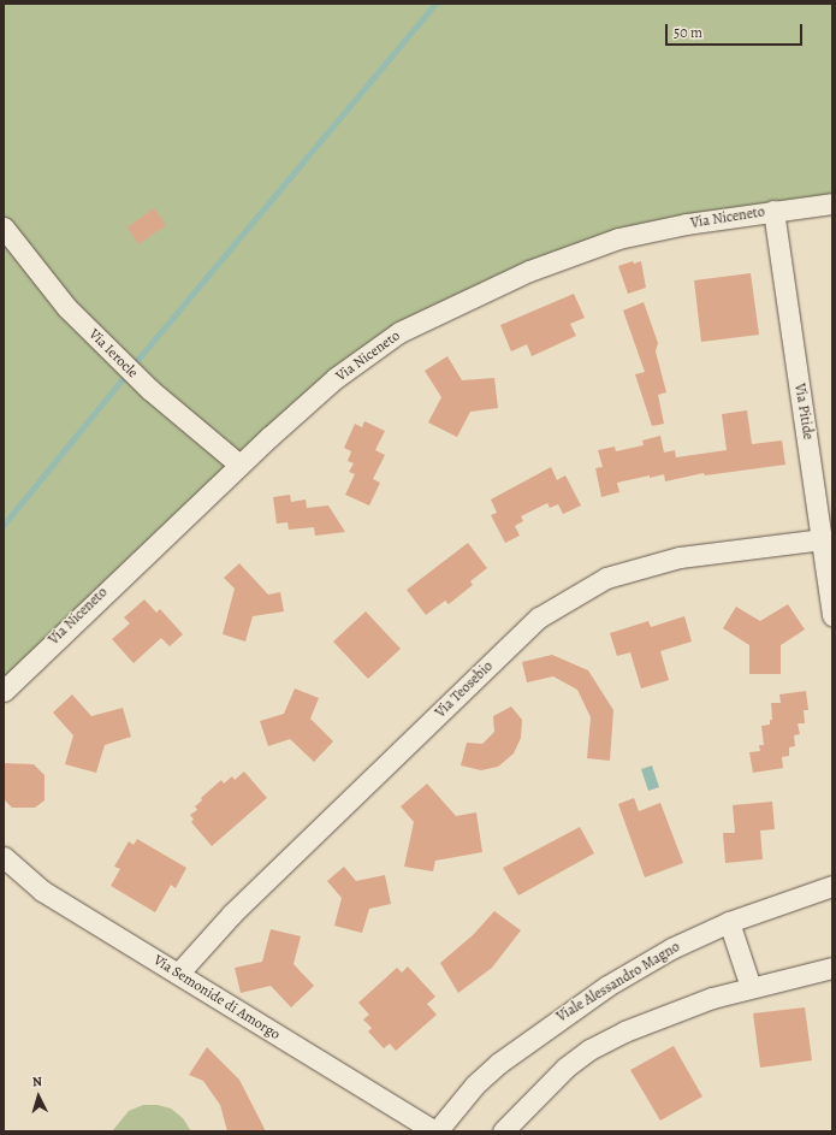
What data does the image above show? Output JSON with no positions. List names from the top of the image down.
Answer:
{
  "streets": {
    "street": [
      "Via Niceneto",
      "Via Ierocle",
      "Via Pitide",
      "Via Teosebio",
      "Viale Alessandro Magno",
      "Via Semonide di Amorgo"
    ]
  },
  "crossings": [
    ["Via Niceneto", "Via Ierocle"],
    ["Via Niceneto", "Via Pitide"],
    ["Via Pitide", "Via Teosebio"],
    ["Via Teosebio", "Via Semonide di Amorgo"],
    ["Viale Alessandro Magno", "Via Semonide di Amorgo"]
  ],
  "scale_bar": "50 m",
  "north": "top"
}
